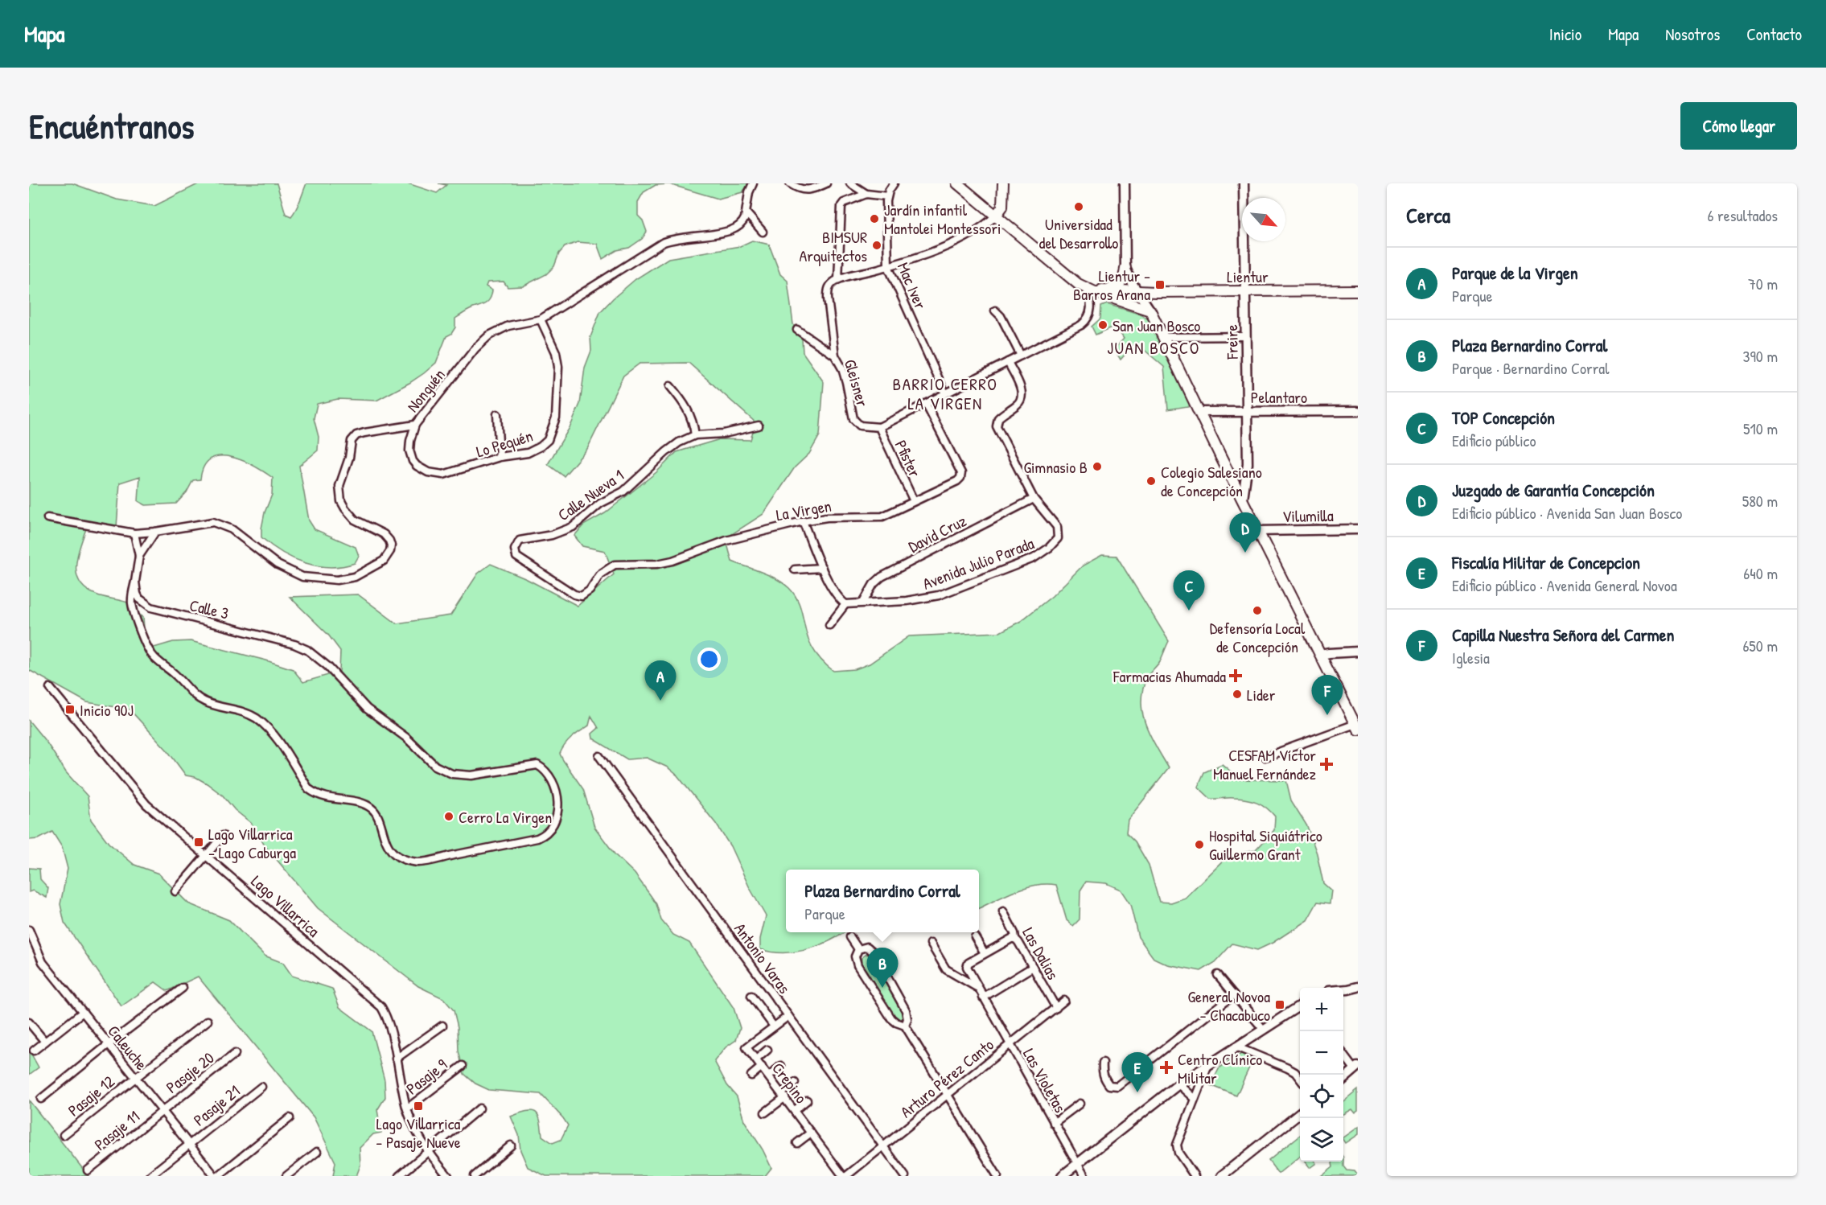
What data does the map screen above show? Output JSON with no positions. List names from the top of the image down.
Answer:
{
  "streets": {
    "main road": [
      "Lientur",
      "Freire",
      "Pelantaro",
      "Vilumilla"
    ],
    "street": [
      "Mac Iver",
      "Gleisner",
      "Nonguén",
      "Lo Pequén",
      "Pfister",
      "Calle Nueva 1",
      "La Virgen",
      "David Cruz",
      "Avenida Julio Parada",
      "Calle 3",
      "Lago Villarrica",
      "Las Dalias",
      "Antonio Varas",
      "Caleuche",
      "Pasaje 20",
      "Pasaje 9",
      "Arturo Pérez Canto",
      "Las Violetas",
      "Crepino",
      "Pasaje 12",
      "Pasaje 21",
      "Pasaje 11"
    ]
  },
  "crossings": [
    ["Lientur", "Freire"],
    ["Mac Iver", "Gleisner"],
    ["Freire", "Pelantaro"],
    ["Gleisner", "Pfister"],
    ["Nonguén", "Lo Pequén"],
    ["Pfister", "La Virgen"],
    ["Calle Nueva 1", "La Virgen"],
    ["David Cruz", "Avenida Julio Parada"],
    ["Lago Villarrica", "Pasaje 9"],
    ["Las Dalias", "Arturo Pérez Canto"],
    ["Antonio Varas", "Arturo Pérez Canto"],
    ["Antonio Varas", "Crepino"],
    ["Caleuche", "Pasaje 20"],
    ["Caleuche", "Pasaje 12"],
    ["Caleuche", "Pasaje 21"],
    ["Caleuche", "Pasaje 11"],
    ["Pasaje 20", "Pasaje 11"],
    ["Arturo Pérez Canto", "Las Violetas"],
    ["Arturo Pérez Canto", "Crepino"]
  ],
  "districts": ["JUAN BOSCO", "BARRIO CERRO LA VIRGEN"],
  "places": {
    "other": [
      "Universidad del Desarrollo",
      "Jardín infantil Mantolei Montessori",
      "BIMSUR Arquitectos",
      "San Juan Bosco",
      "Gimnasio B",
      "Colegio Salesiano de Concepción",
      "Defensoría Local de Concepción",
      "Lider",
      "Cerro La Virgen",
      "Hospital Siquiátrico Guillermo Grant"
    ],
    "transit": [
      "Lientur - Barros Arana",
      "Inicio 90J",
      "Lago Villarrica - Lago Caburga",
      "General Novoa - Chacabuco",
      "Lago Villarrica - Pasaje Nueve"
    ],
    "health": ["Farmacias Ahumada", "CESFAM Víctor Manuel Fernández", "Centro Clínico Militar"]
  },
  "north": "bottom right",
  "page": {
    "header": "Mapa",
    "nav": [
      "Inicio",
      "Mapa",
      "Nosotros",
      "Contacto"
    ],
    "buttons": "Cómo llegar",
    "title": "Encuéntranos",
    "heading": ["Cerca", "6 resultados"],
    "list": [
      {
        "mark": "A",
        "name": "Parque de la Virgen",
        "note": "Parque",
        "value": "70 m"
      },
      {
        "mark": "B",
        "name": "Plaza Bernardino Corral",
        "note": "Parque · Bernardino Corral",
        "value": "390 m"
      },
      {
        "mark": "C",
        "name": "TOP Concepción",
        "note": "Edificio público",
        "value": "510 m"
      },
      {
        "mark": "D",
        "name": "Juzgado de Garantía Concepción",
        "note": "Edificio público · Avenida San Juan Bosco",
        "value": "580 m"
      },
      {
        "mark": "E",
        "name": "Fiscalía Militar de Concepcion",
        "note": "Edificio público · Avenida General Novoa",
        "value": "640 m"
      },
      {
        "mark": "F",
        "name": "Capilla Nuestra Señora del Carmen",
        "note": "Iglesia",
        "value": "650 m"
      }
    ],
    "pins": [
      "D",
      "C",
      "A",
      "F",
      "B",
      "E"
    ],
    "popup": ["Plaza Bernardino Corral", "Parque"],
    "map_buttons": ["+", "−"]
  }
}
